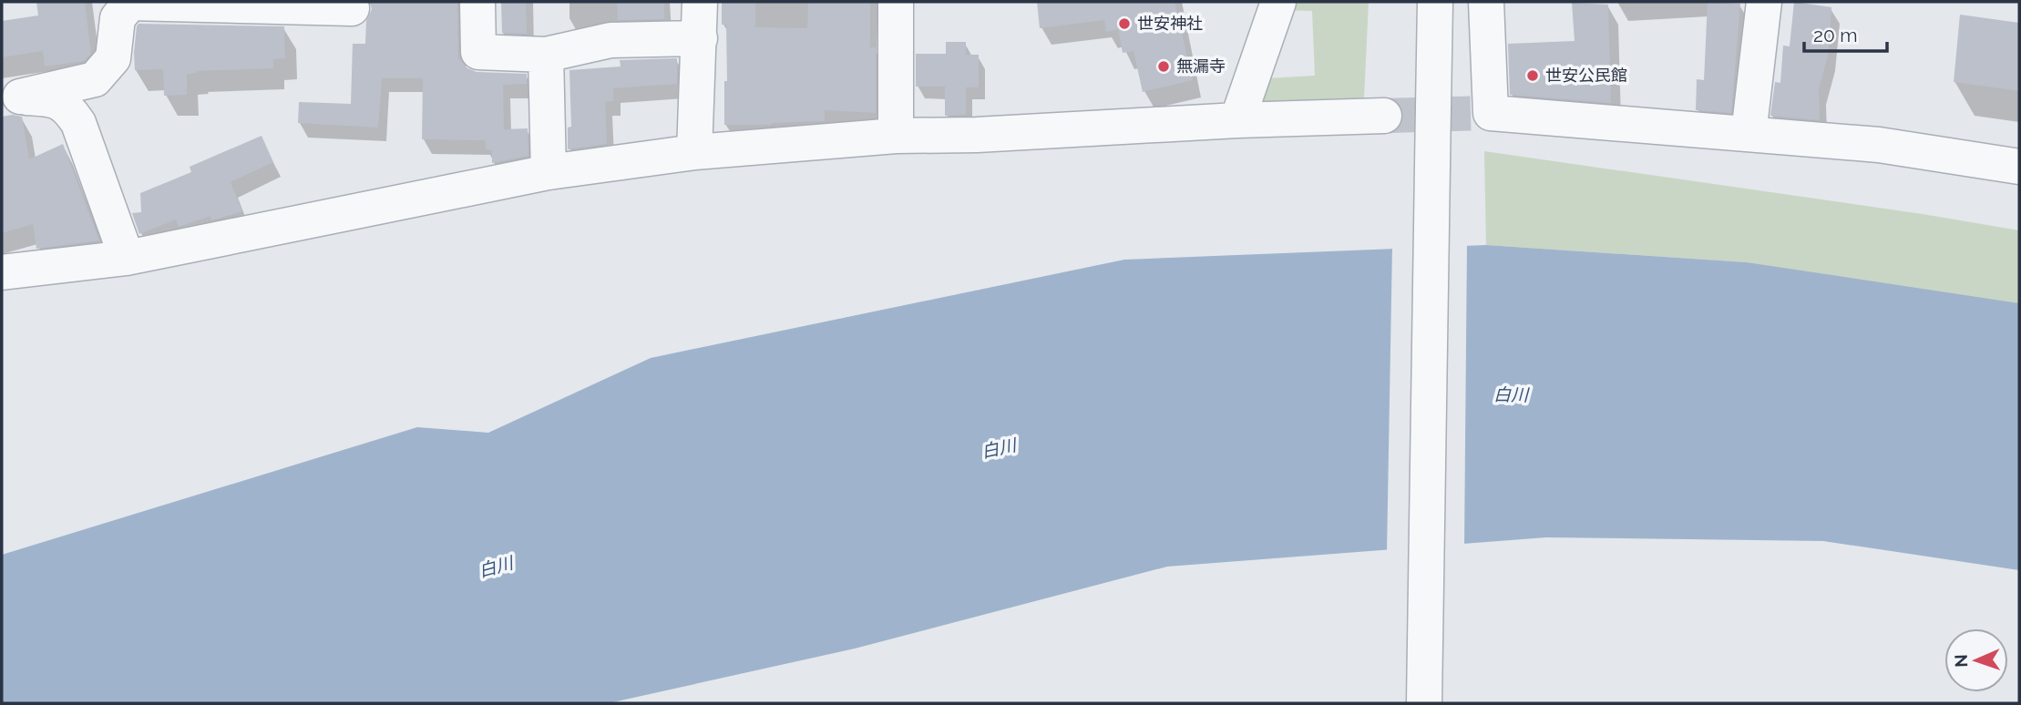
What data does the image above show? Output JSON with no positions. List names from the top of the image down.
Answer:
{
  "water": ["白川"],
  "places": ["世安神社", "無漏寺", "世安公民館"],
  "scale_bar": "20 m",
  "north": "left"
}
